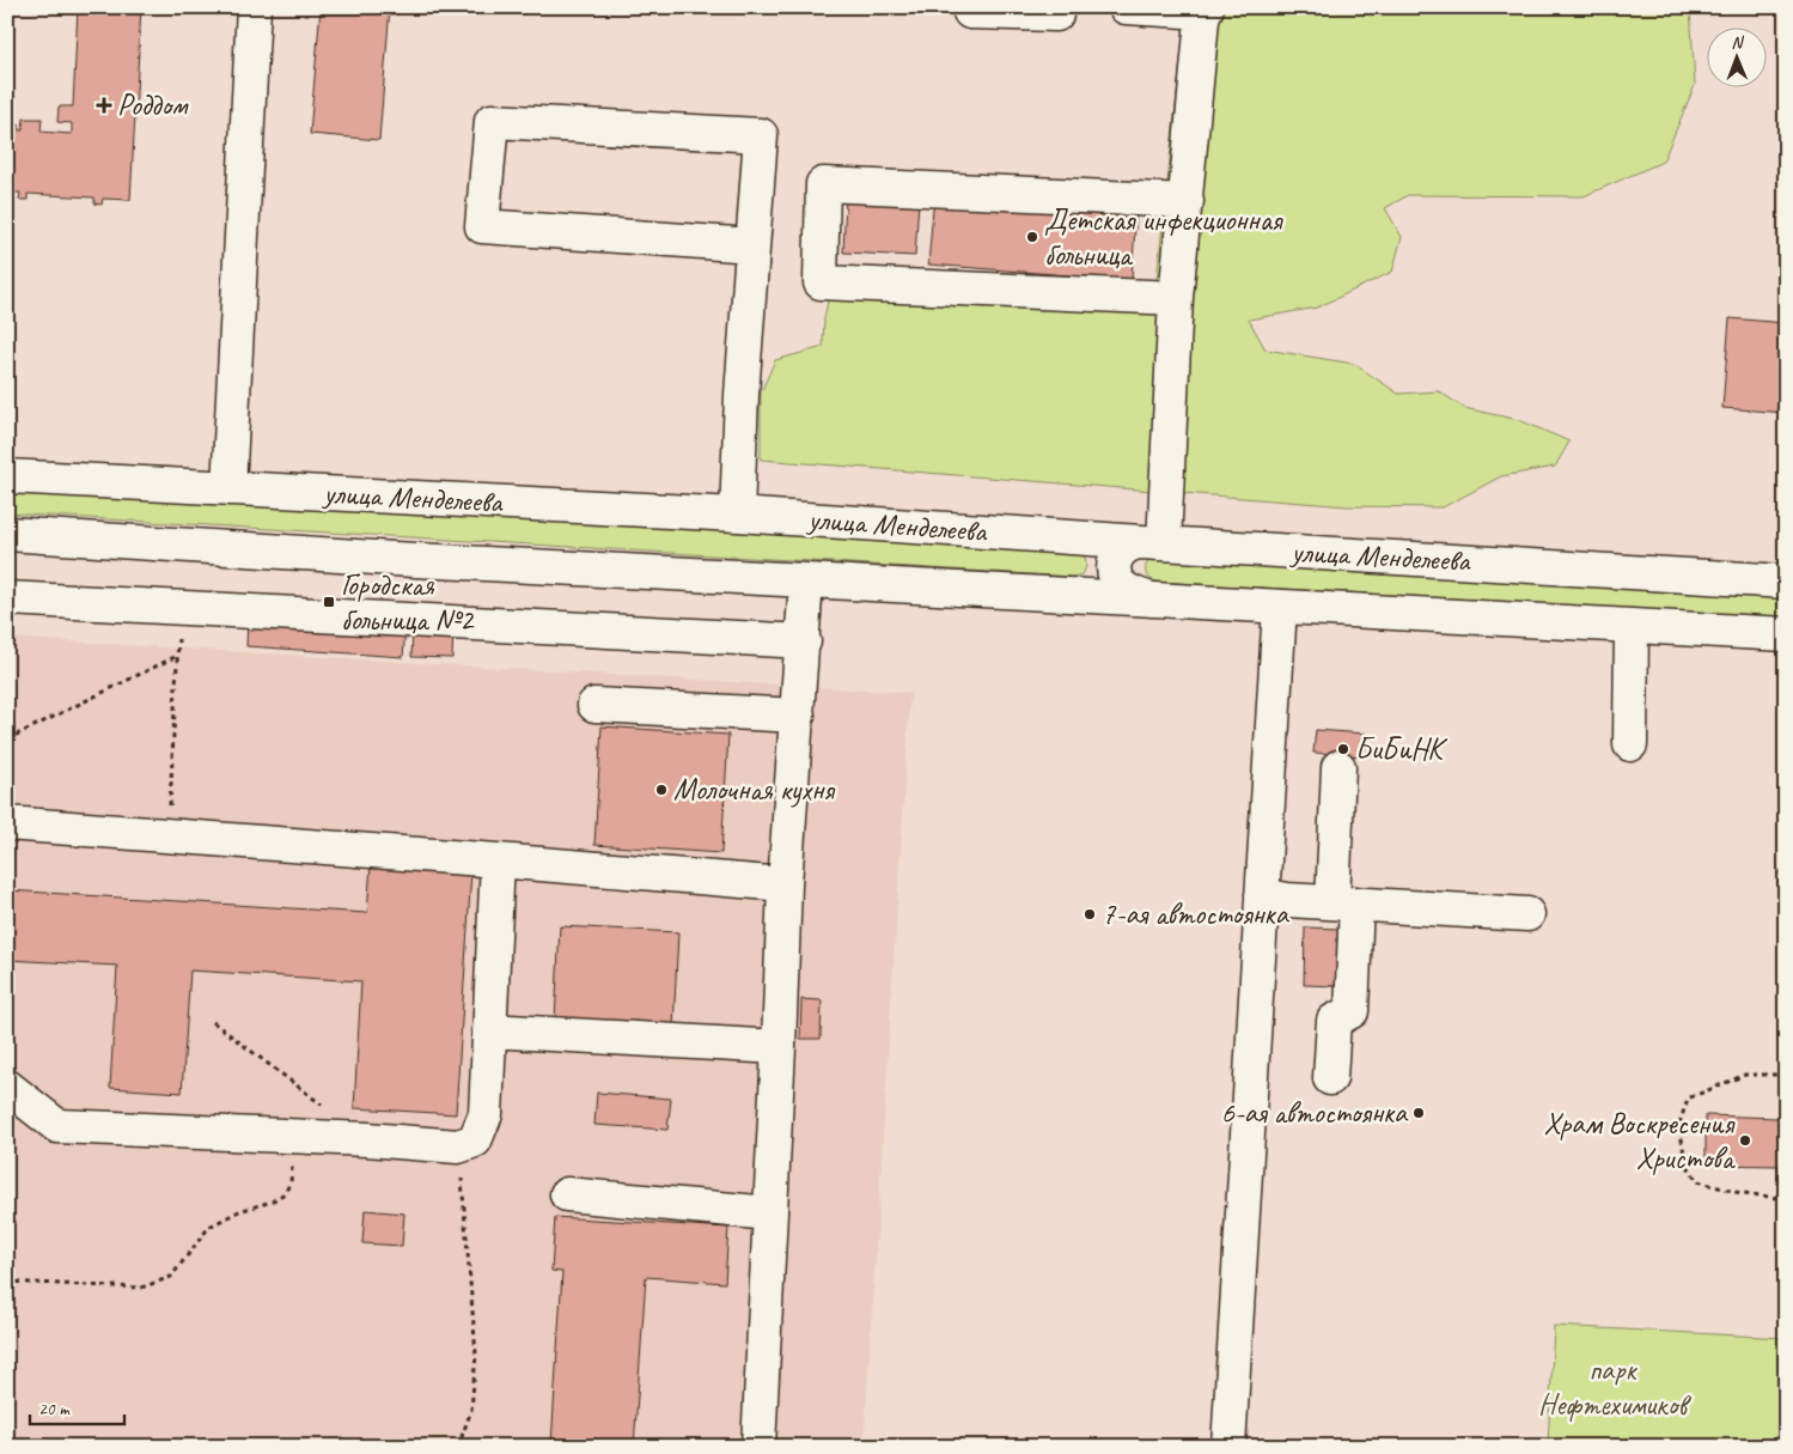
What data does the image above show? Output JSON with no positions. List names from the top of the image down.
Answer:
{
  "streets": {
    "street": ["улица Менделеева"]
  },
  "parks": ["парк Нефтехимиков"],
  "places": {
    "health": ["Роддом"],
    "other": [
      "Детская инфекционная больница",
      "БиБиНК",
      "Молочная кухня",
      "7-ая автостоянка",
      "6-ая автостоянка",
      "Храм Воскресения Христова"
    ],
    "transit": ["Городская больница №2"]
  },
  "scale_bar": "20 m",
  "north": "top"
}
